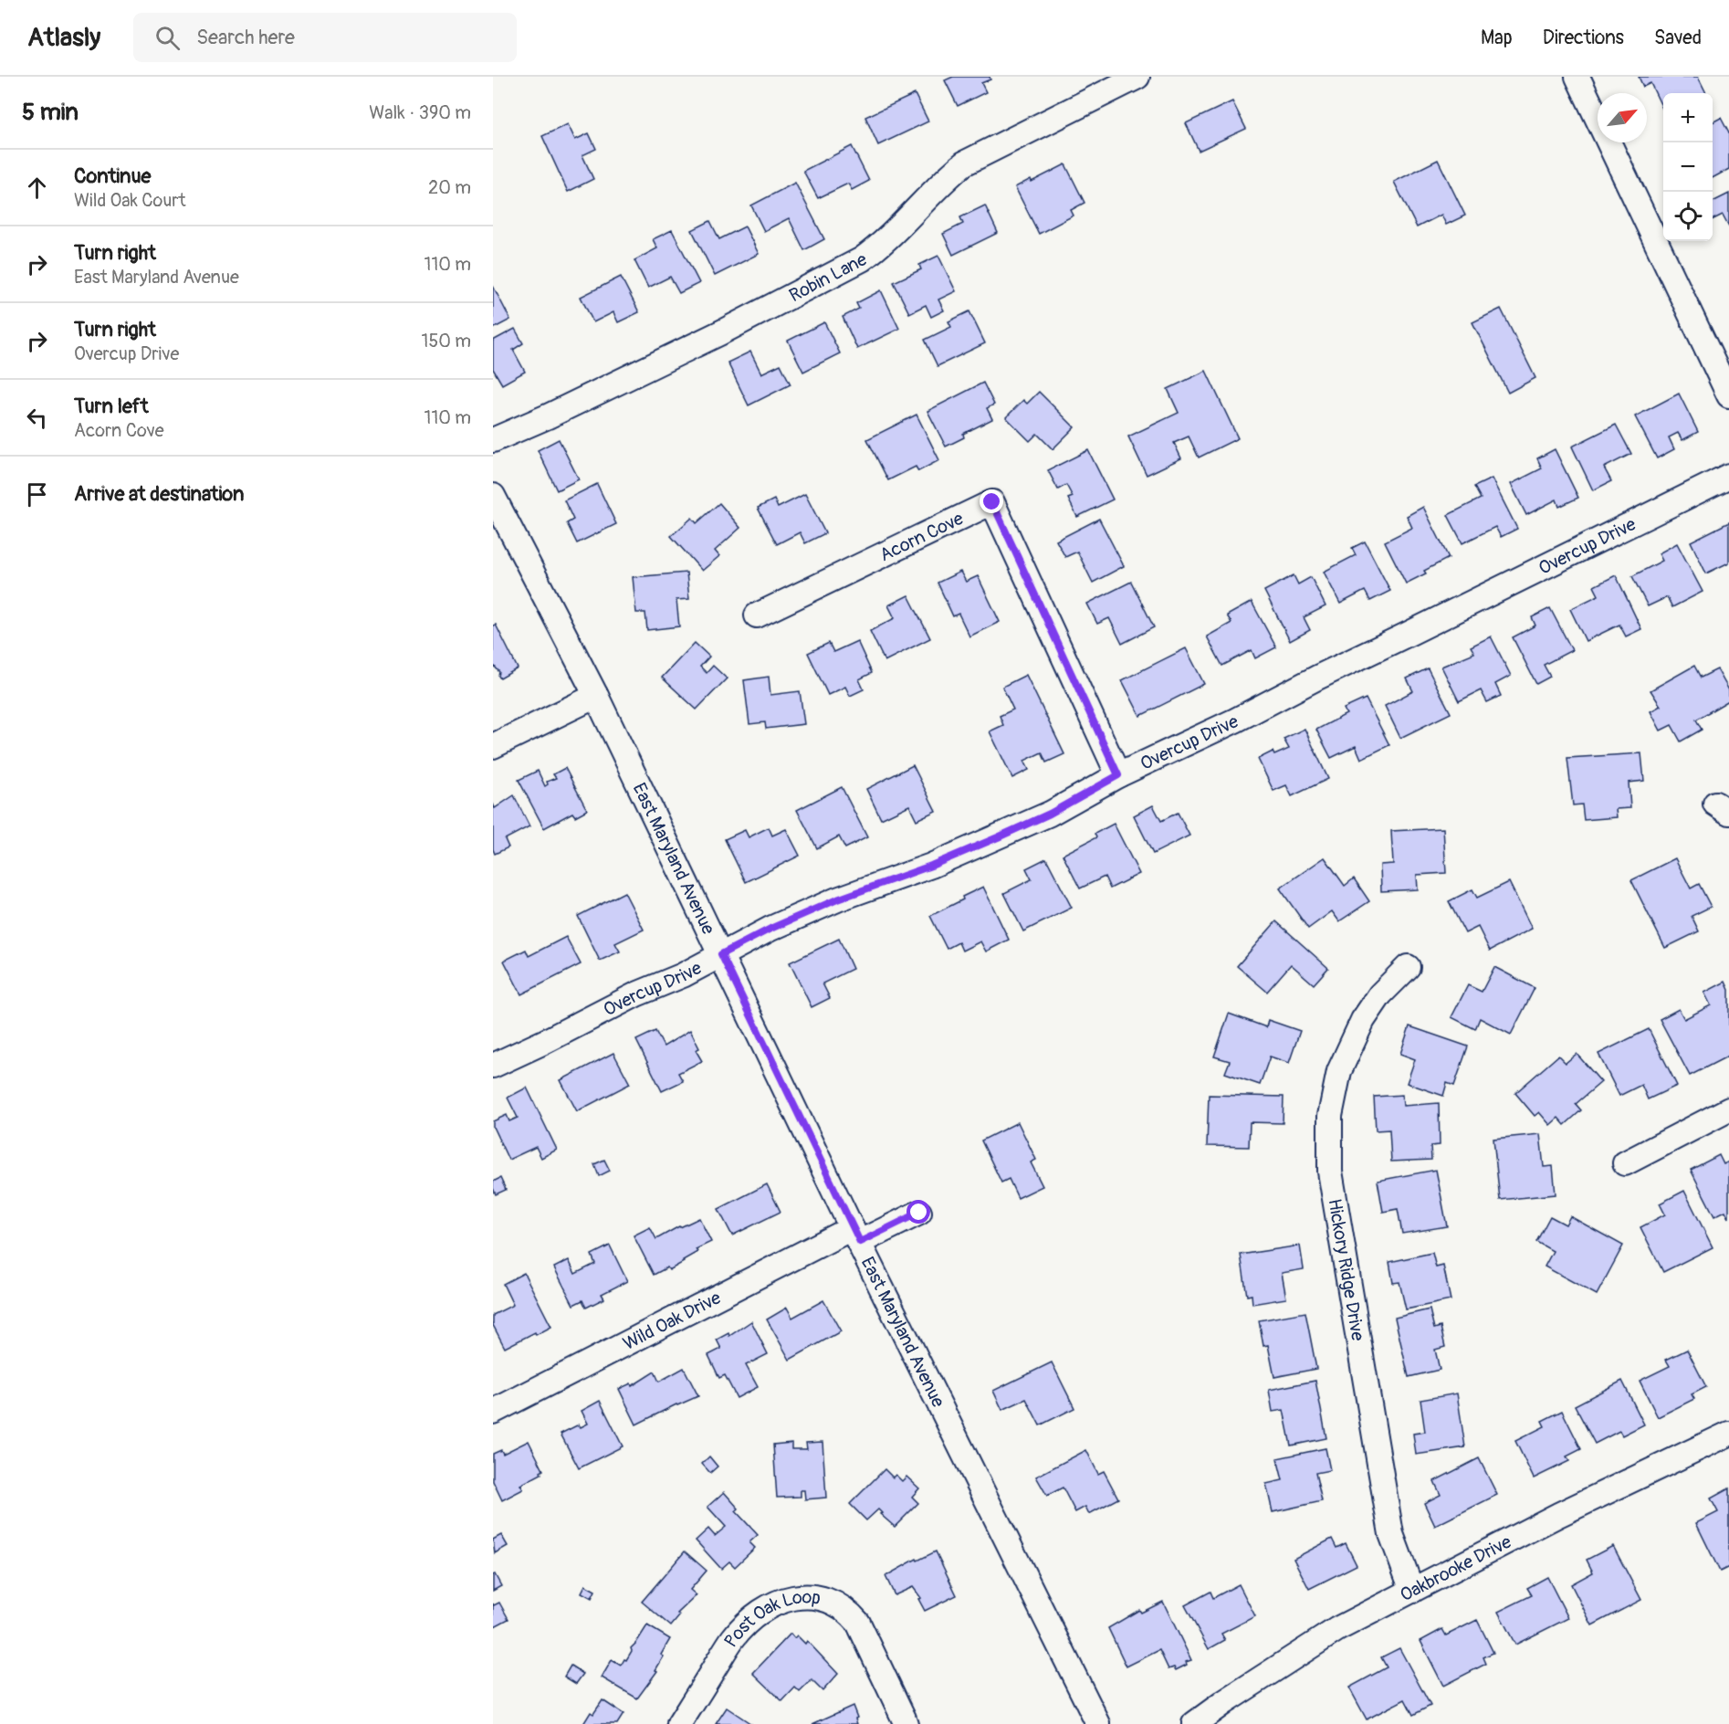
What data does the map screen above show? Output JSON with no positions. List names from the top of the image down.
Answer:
{
  "streets": {
    "street": [
      "Robin Lane",
      "Acorn Cove",
      "Overcup Drive",
      "East Maryland Avenue",
      "Hickory Ridge Drive",
      "Wild Oak Drive",
      "Oakbrooke Drive",
      "Post Oak Loop"
    ]
  },
  "crossings": [
    ["Acorn Cove", "Overcup Drive"],
    ["Overcup Drive", "East Maryland Avenue"],
    ["East Maryland Avenue", "Wild Oak Drive"],
    ["Hickory Ridge Drive", "Oakbrooke Drive"]
  ],
  "north": "top right",
  "page": {
    "header": "Atlasly",
    "search": "Search here",
    "nav": ["Map", "Directions", "Saved"],
    "heading": ["5 min", "Walk · 390 m"],
    "map_buttons": ["+", "−"],
    "list": [
      ["Continue", "Wild Oak Court", "20 m"],
      ["Turn right", "East Maryland Avenue", "110 m"],
      ["Turn right", "Overcup Drive", "150 m"],
      ["Turn left", "Acorn Cove", "110 m"],
      "Arrive at destination"
    ]
  }
}
